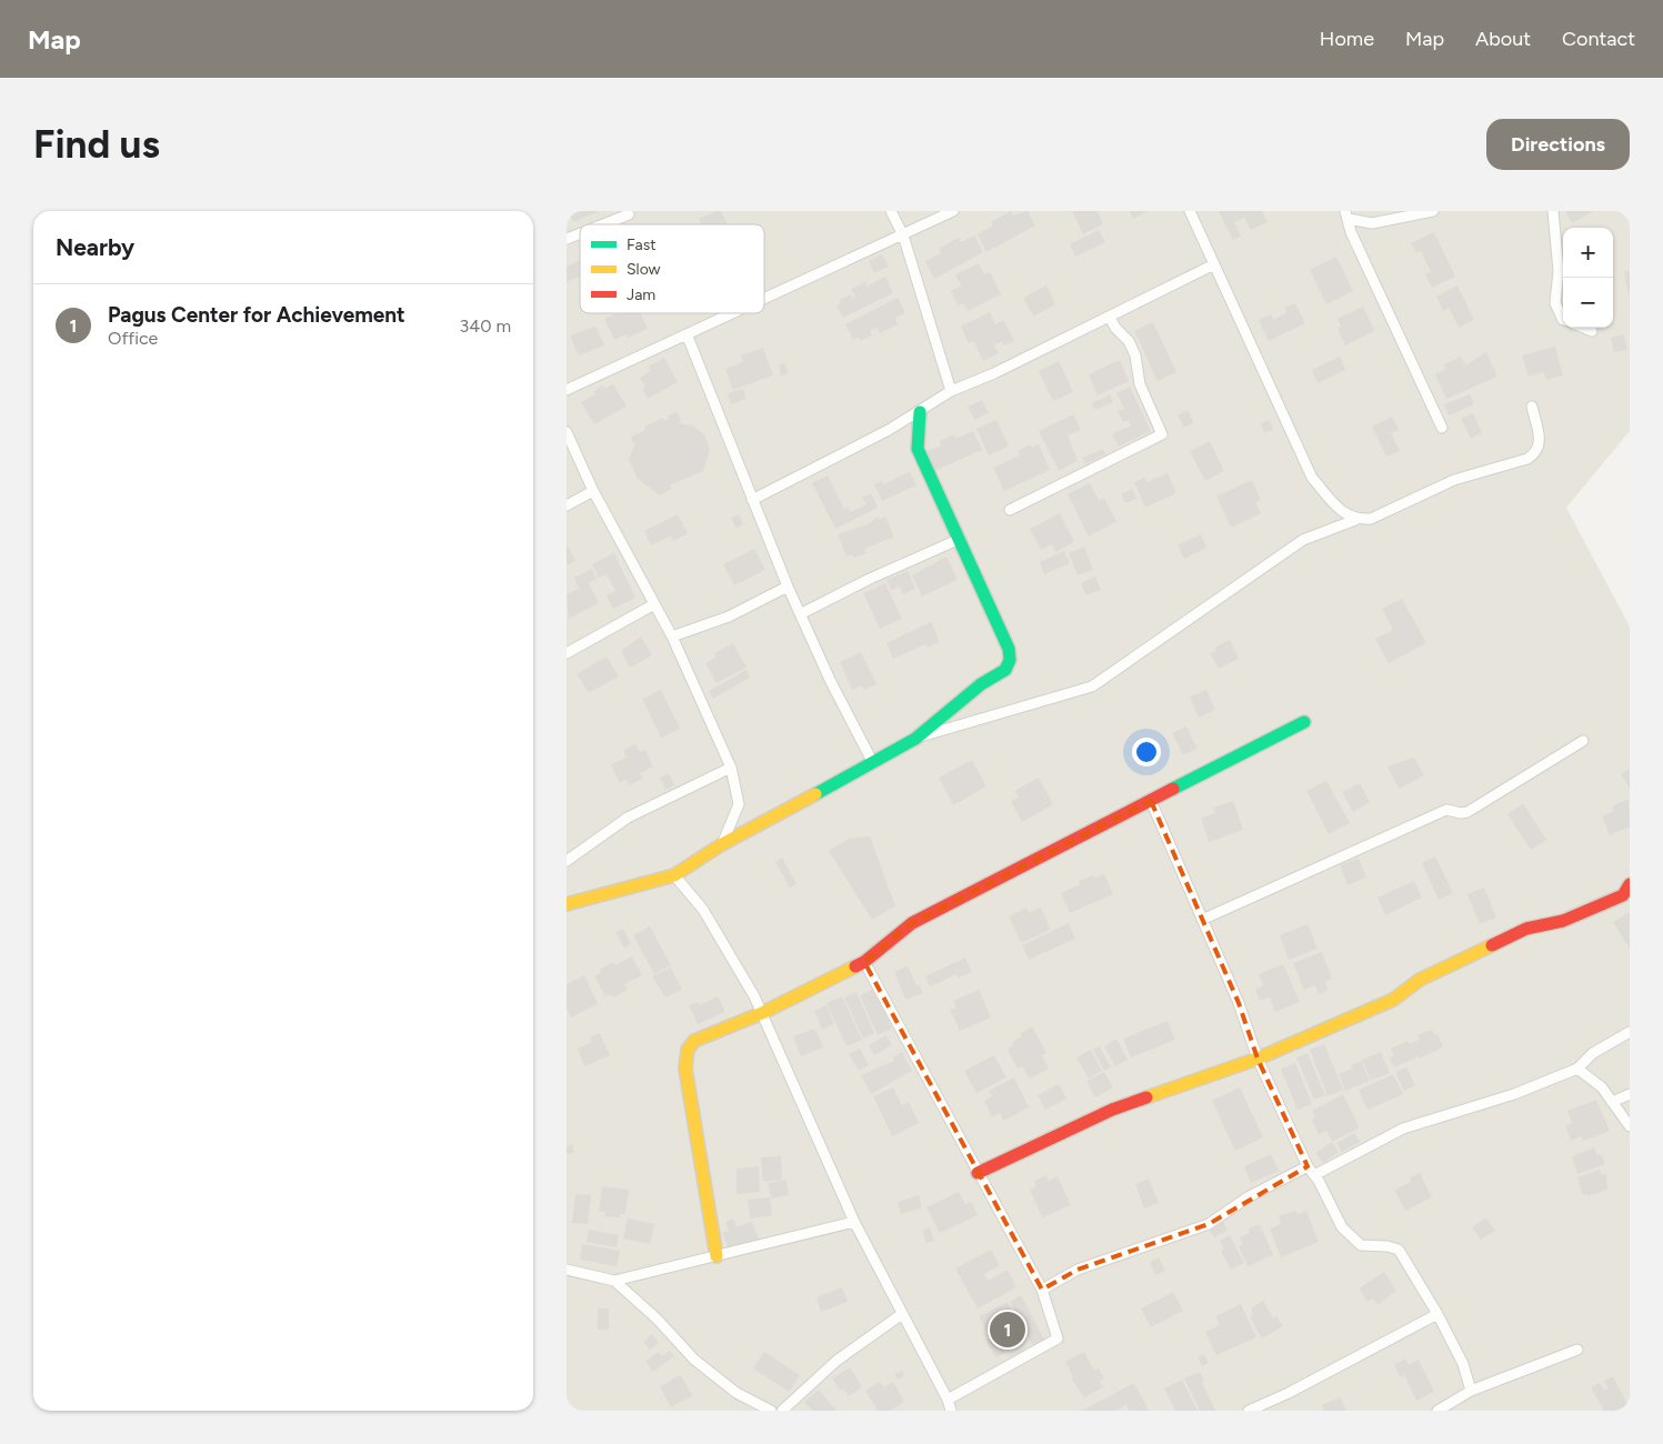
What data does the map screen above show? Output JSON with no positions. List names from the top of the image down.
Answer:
{
  "legend": ["Fast", "Slow", "Jam"],
  "page": {
    "header": "Map",
    "nav": [
      "Home",
      "Map",
      "About",
      "Contact"
    ],
    "buttons": "Directions",
    "title": "Find us",
    "heading": "Nearby",
    "map_buttons": ["+", "−"],
    "list": [
      {
        "mark": "1",
        "name": "Pagus Center for Achievement",
        "note": "Office",
        "value": "340 m"
      }
    ],
    "pins": "1"
  }
}
